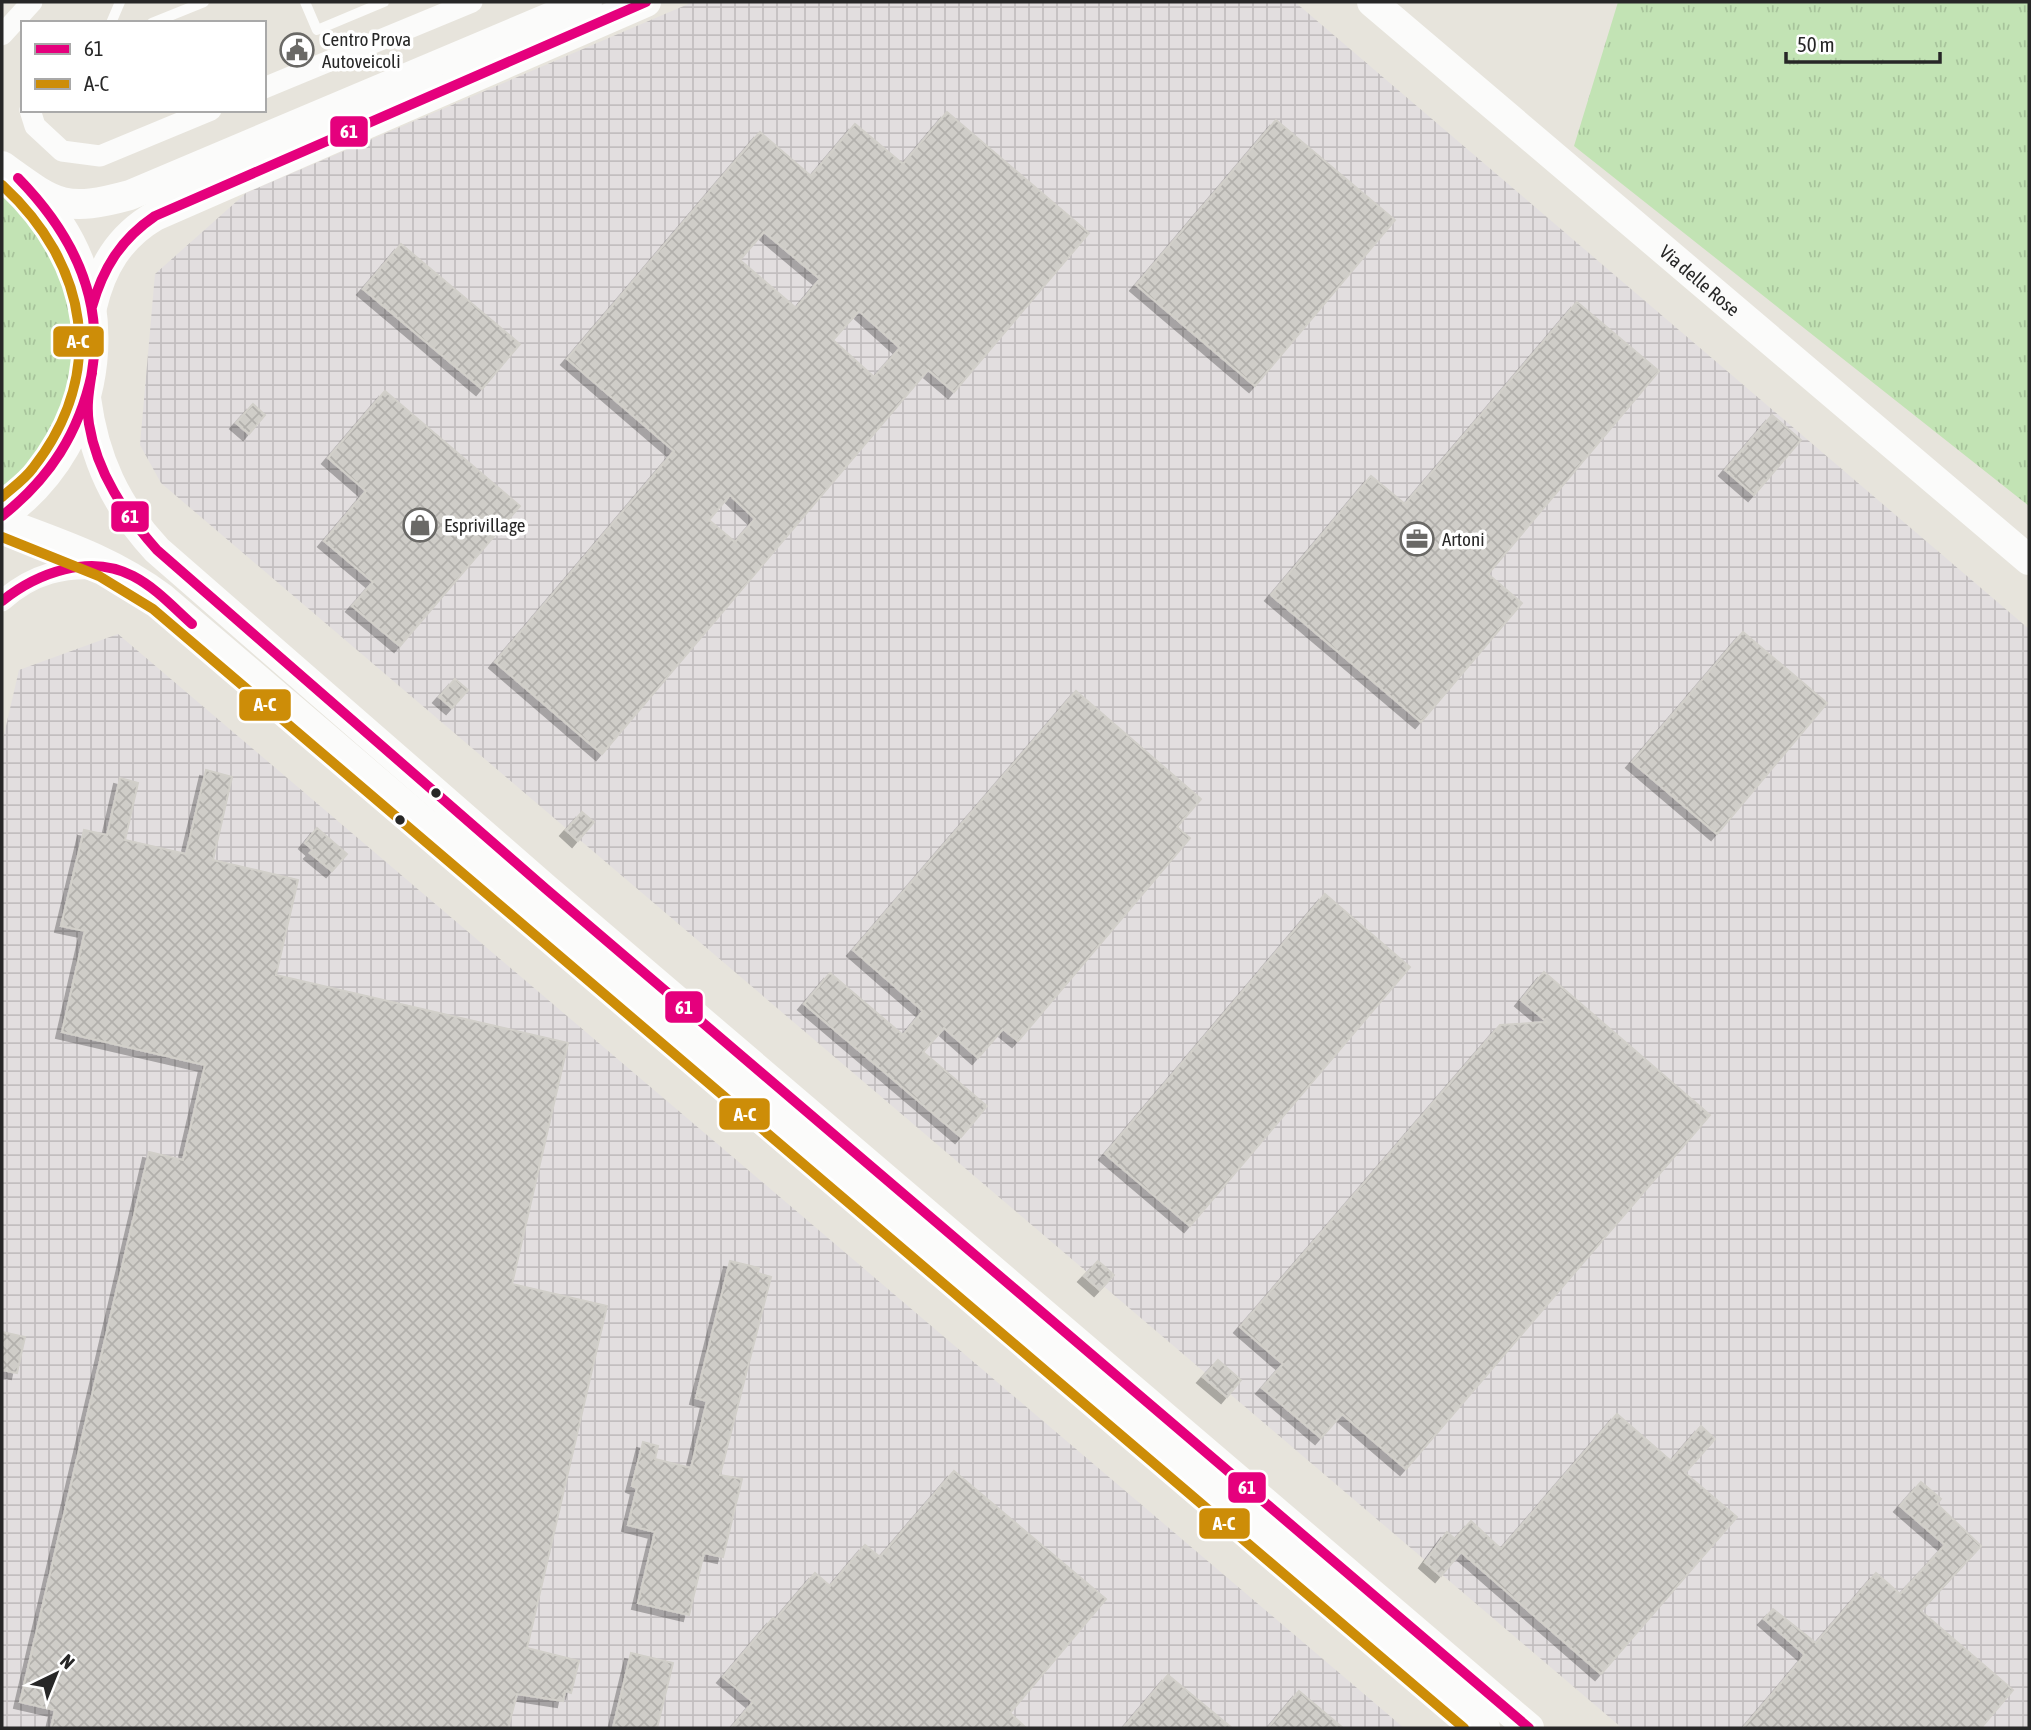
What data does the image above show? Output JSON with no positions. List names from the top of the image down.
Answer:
{
  "streets": {
    "street": ["Via delle Rose"]
  },
  "places": {
    "public building": ["Centro Prova Autoveicoli"],
    "shop": ["Esprivillage"],
    "office": ["Artoni"]
  },
  "lines": ["transit line 61", "transit line A-C"],
  "legend": ["61", "A-C"],
  "scale_bar": "50 m",
  "north": "top right"
}
